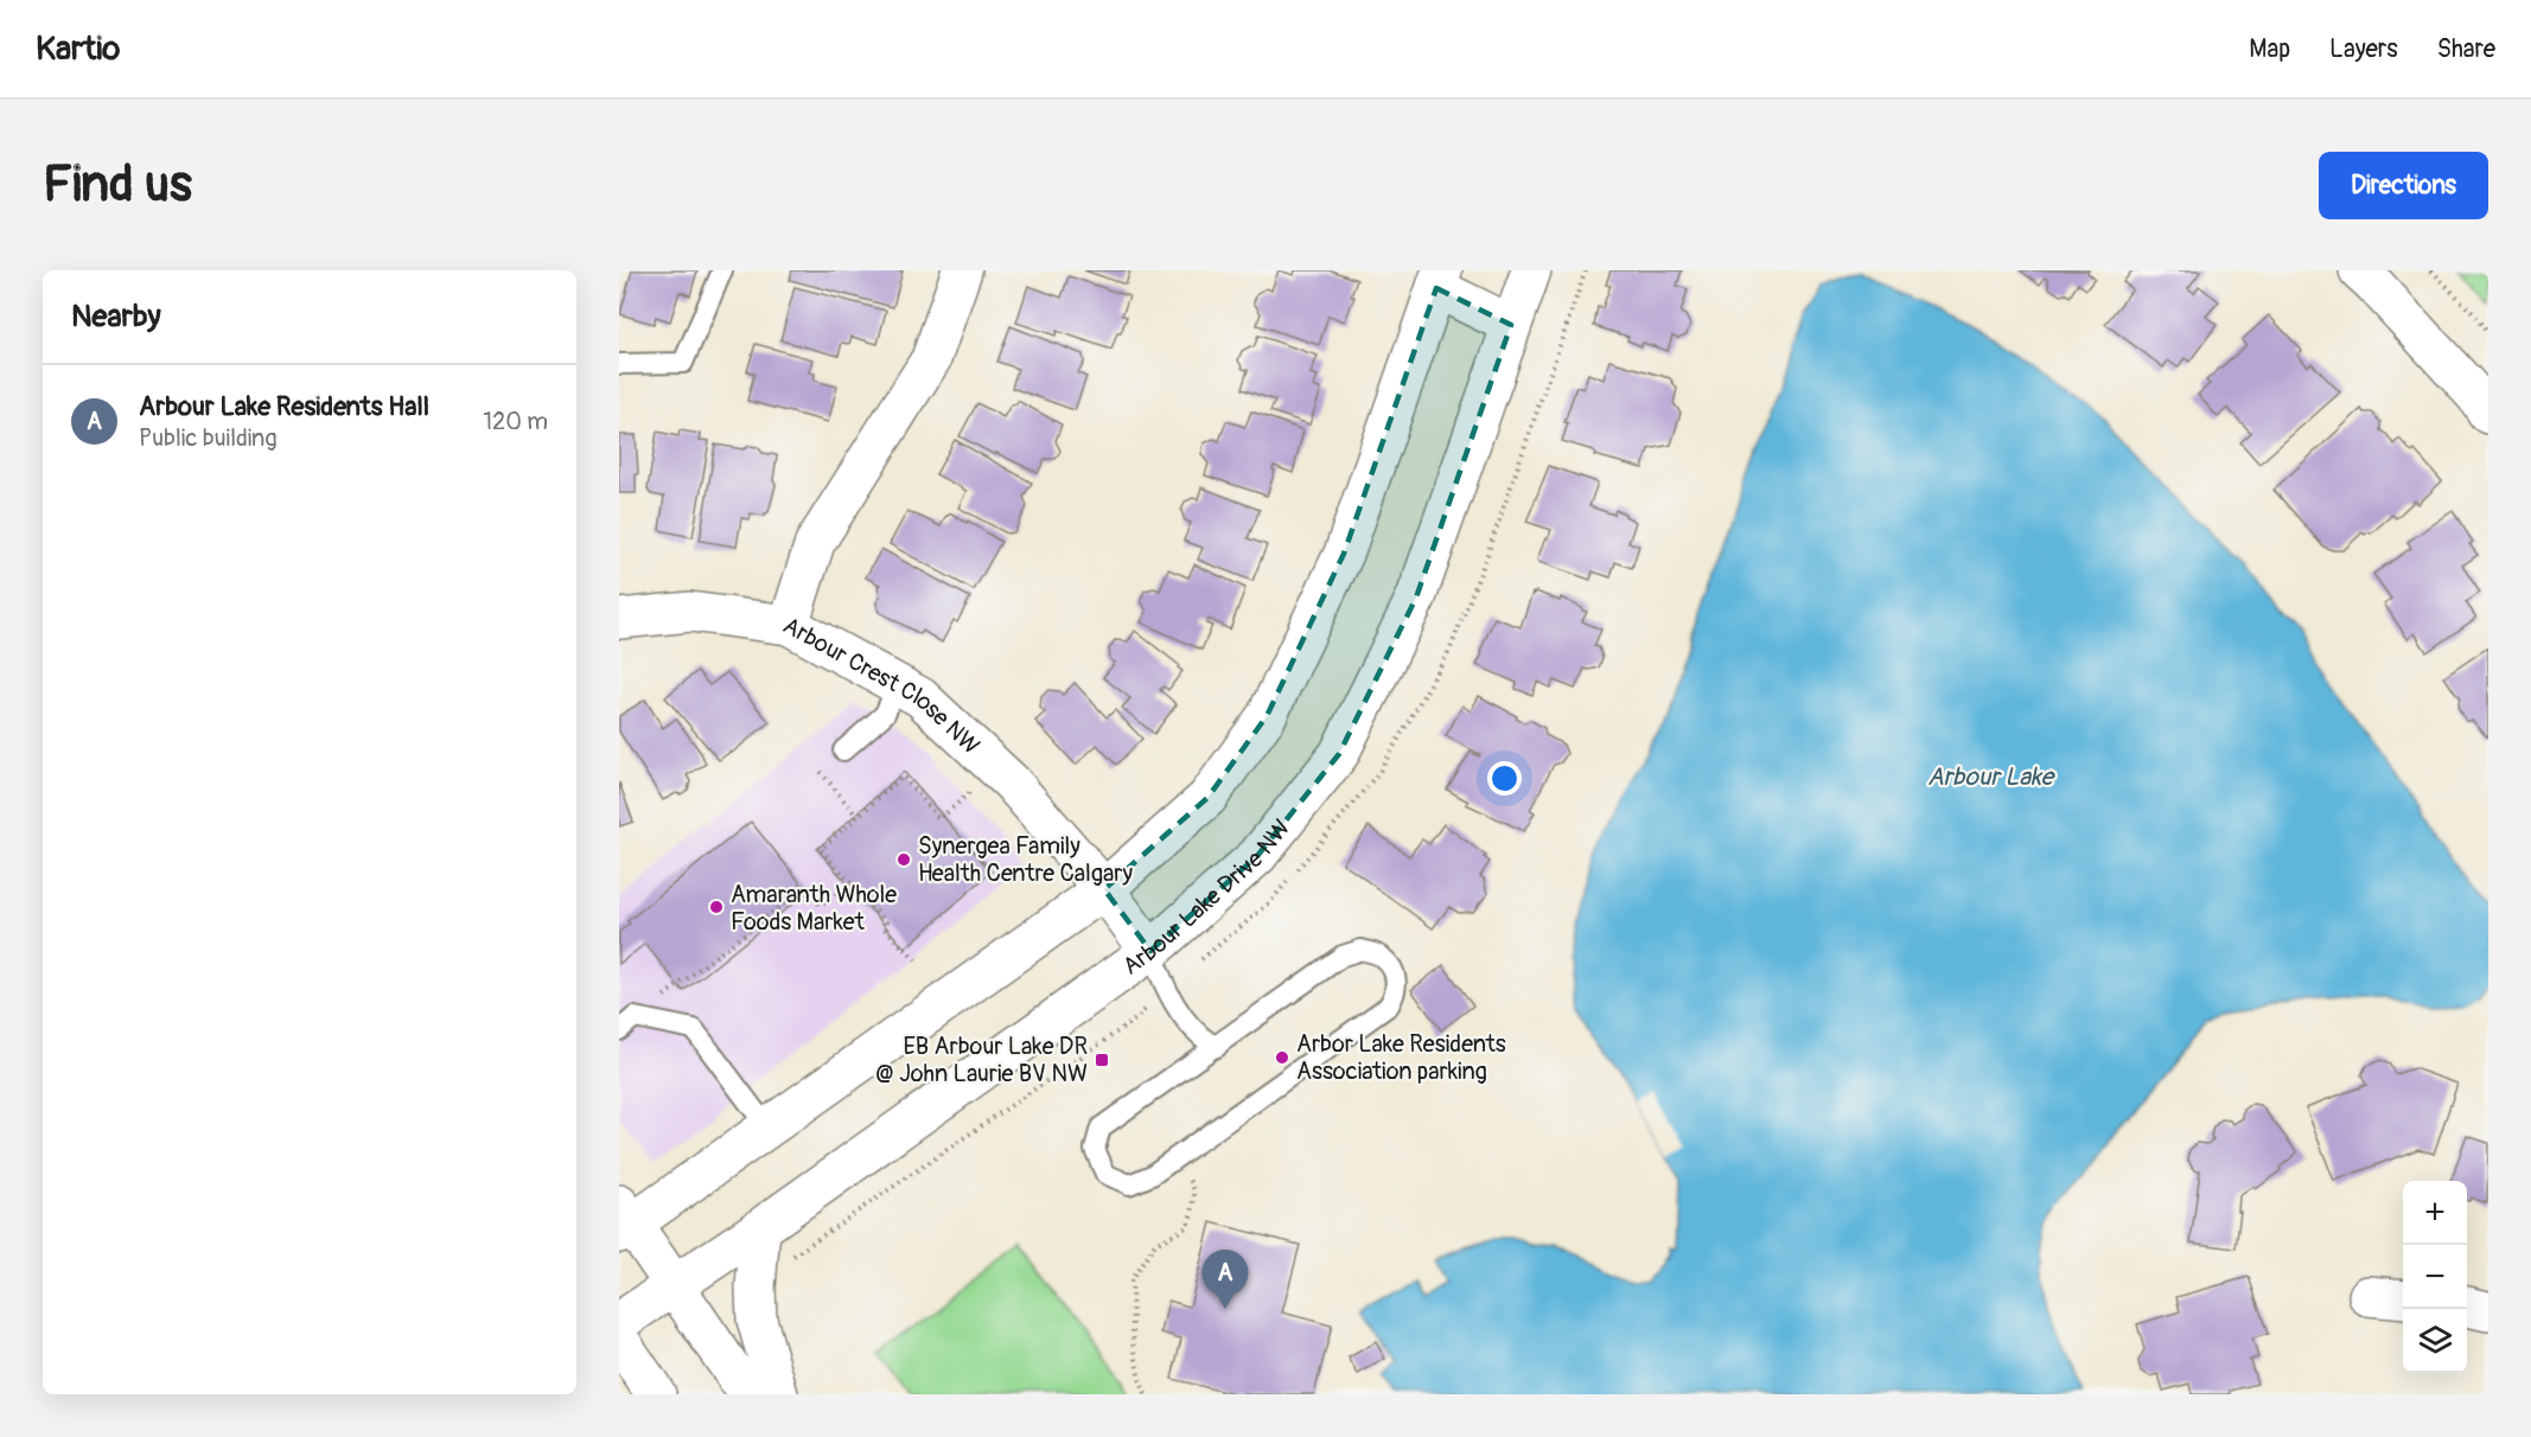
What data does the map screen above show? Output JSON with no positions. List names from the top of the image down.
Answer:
{
  "streets": {
    "street": ["Arbour Crest Close NW", "Arbour Lake Drive NW"]
  },
  "crossings": [
    ["Arbour Crest Close NW", "Arbour Lake Drive NW"]
  ],
  "water": ["Arbour Lake"],
  "places": {
    "other": ["Synergea Family Health Centre Calgary", "Amaranth Whole Foods Market", "Arbor Lake Residents Association parking"],
    "transit": ["EB Arbour Lake DR @ John Laurie BV NW"]
  },
  "page": {
    "header": "Kartio",
    "nav": ["Map", "Layers", "Share"],
    "buttons": "Directions",
    "title": "Find us",
    "heading": "Nearby",
    "list": [
      {
        "mark": "A",
        "name": "Arbour Lake Residents Hall",
        "note": "Public building",
        "value": "120 m"
      }
    ],
    "map_buttons": ["+", "−"],
    "pins": "A"
  }
}
